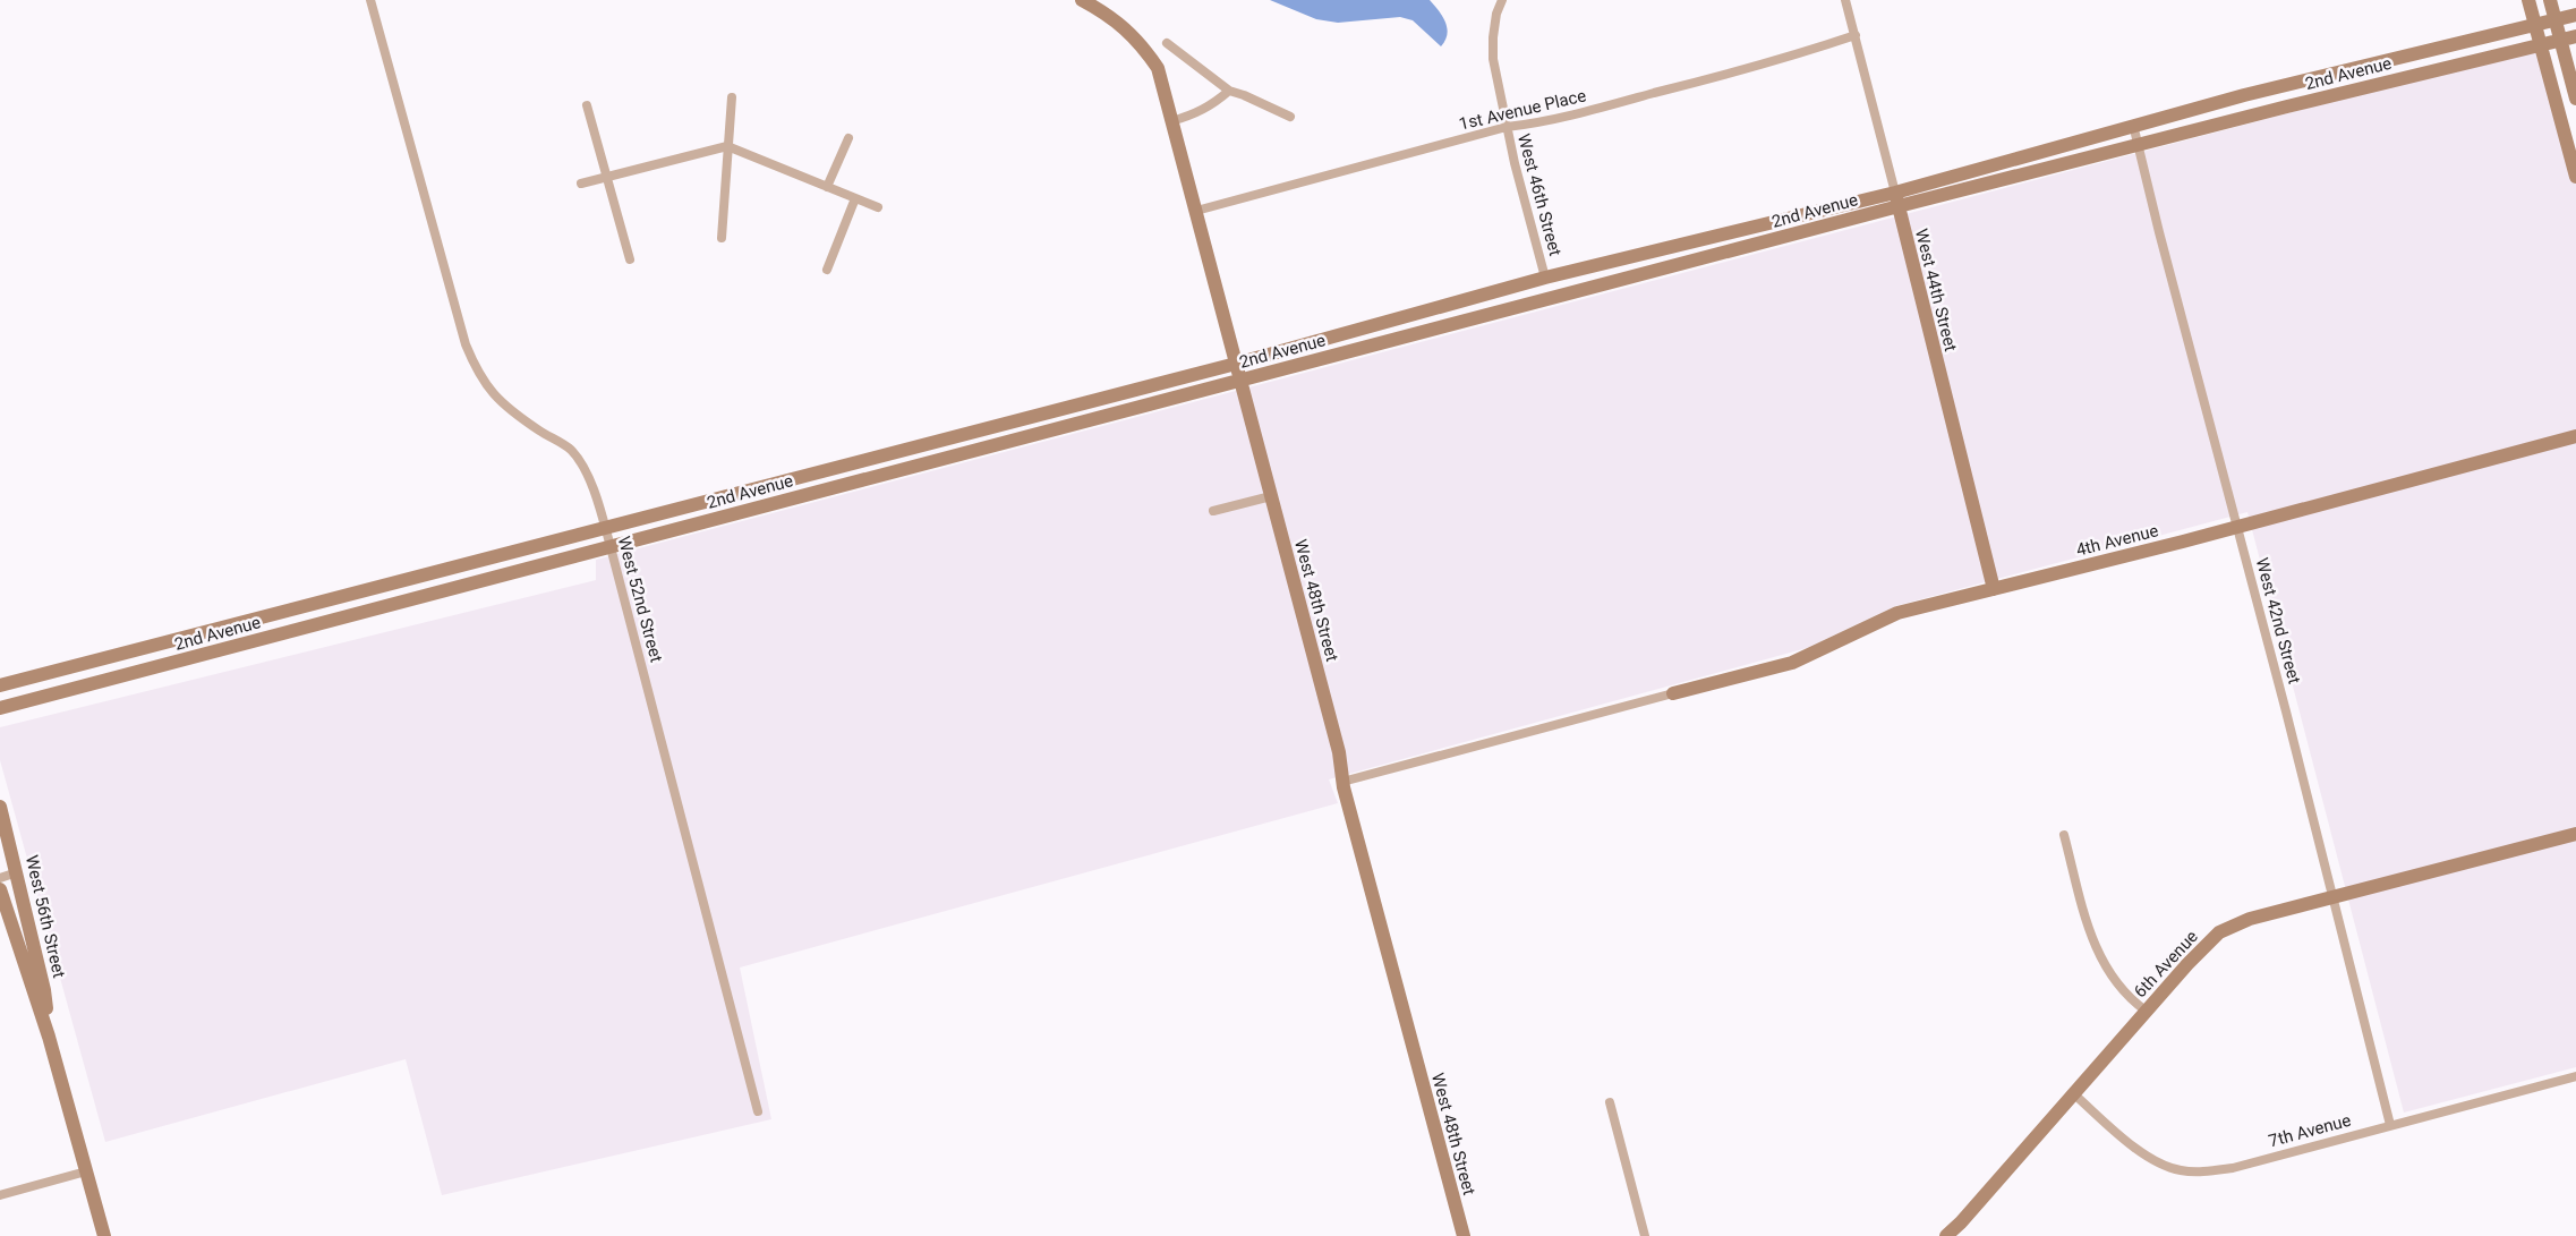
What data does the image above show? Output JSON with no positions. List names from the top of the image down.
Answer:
{
  "streets": {
    "main road": [
      "2nd Avenue",
      "West 44th Street",
      "4th Avenue",
      "West 48th Street",
      "West 56th Street",
      "6th Avenue"
    ],
    "street": [
      "1st Avenue Place",
      "West 46th Street",
      "West 52nd Street",
      "West 42nd Street",
      "7th Avenue"
    ]
  },
  "crossings": [
    ["2nd Avenue", "West 46th Street"],
    ["2nd Avenue", "West 44th Street"],
    ["2nd Avenue", "West 52nd Street"],
    ["2nd Avenue", "West 48th Street"],
    ["2nd Avenue", "West 42nd Street"],
    ["1st Avenue Place", "West 46th Street"],
    ["1st Avenue Place", "West 44th Street"],
    ["1st Avenue Place", "West 48th Street"],
    ["West 44th Street", "4th Avenue"],
    ["4th Avenue", "West 42nd Street"],
    ["West 42nd Street", "6th Avenue"],
    ["West 42nd Street", "7th Avenue"],
    ["6th Avenue", "7th Avenue"]
  ]
}
